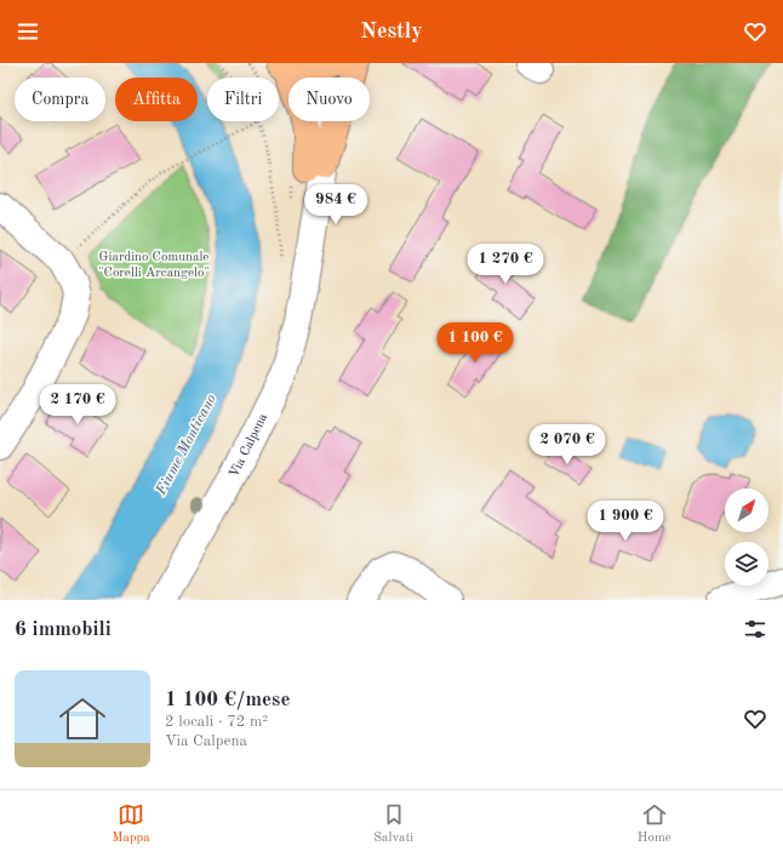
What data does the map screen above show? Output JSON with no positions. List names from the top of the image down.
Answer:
{
  "streets": {
    "street": ["Via Calpena"]
  },
  "water": ["Fiume Monticano"],
  "parks": ["Giardino Comunale \"Corelli Arcangelo\""],
  "north": "top right",
  "page": {
    "header": "Nestly",
    "chip": [
      "Compra",
      "Affitta",
      "Filtri",
      "Nuovo"
    ],
    "price": [
      "984 €",
      "1 270 €",
      "1 100 €",
      "2 170 €",
      "2 070 €",
      "1 900 €"
    ],
    "heading": "6 immobili",
    "list": [
      {
        "name": "1 100 €/mese",
        "note": "2 locali · 72 m² · Via Calpena"
      }
    ],
    "tabs": ["Mappa", "Salvati", "Home"]
  }
}
